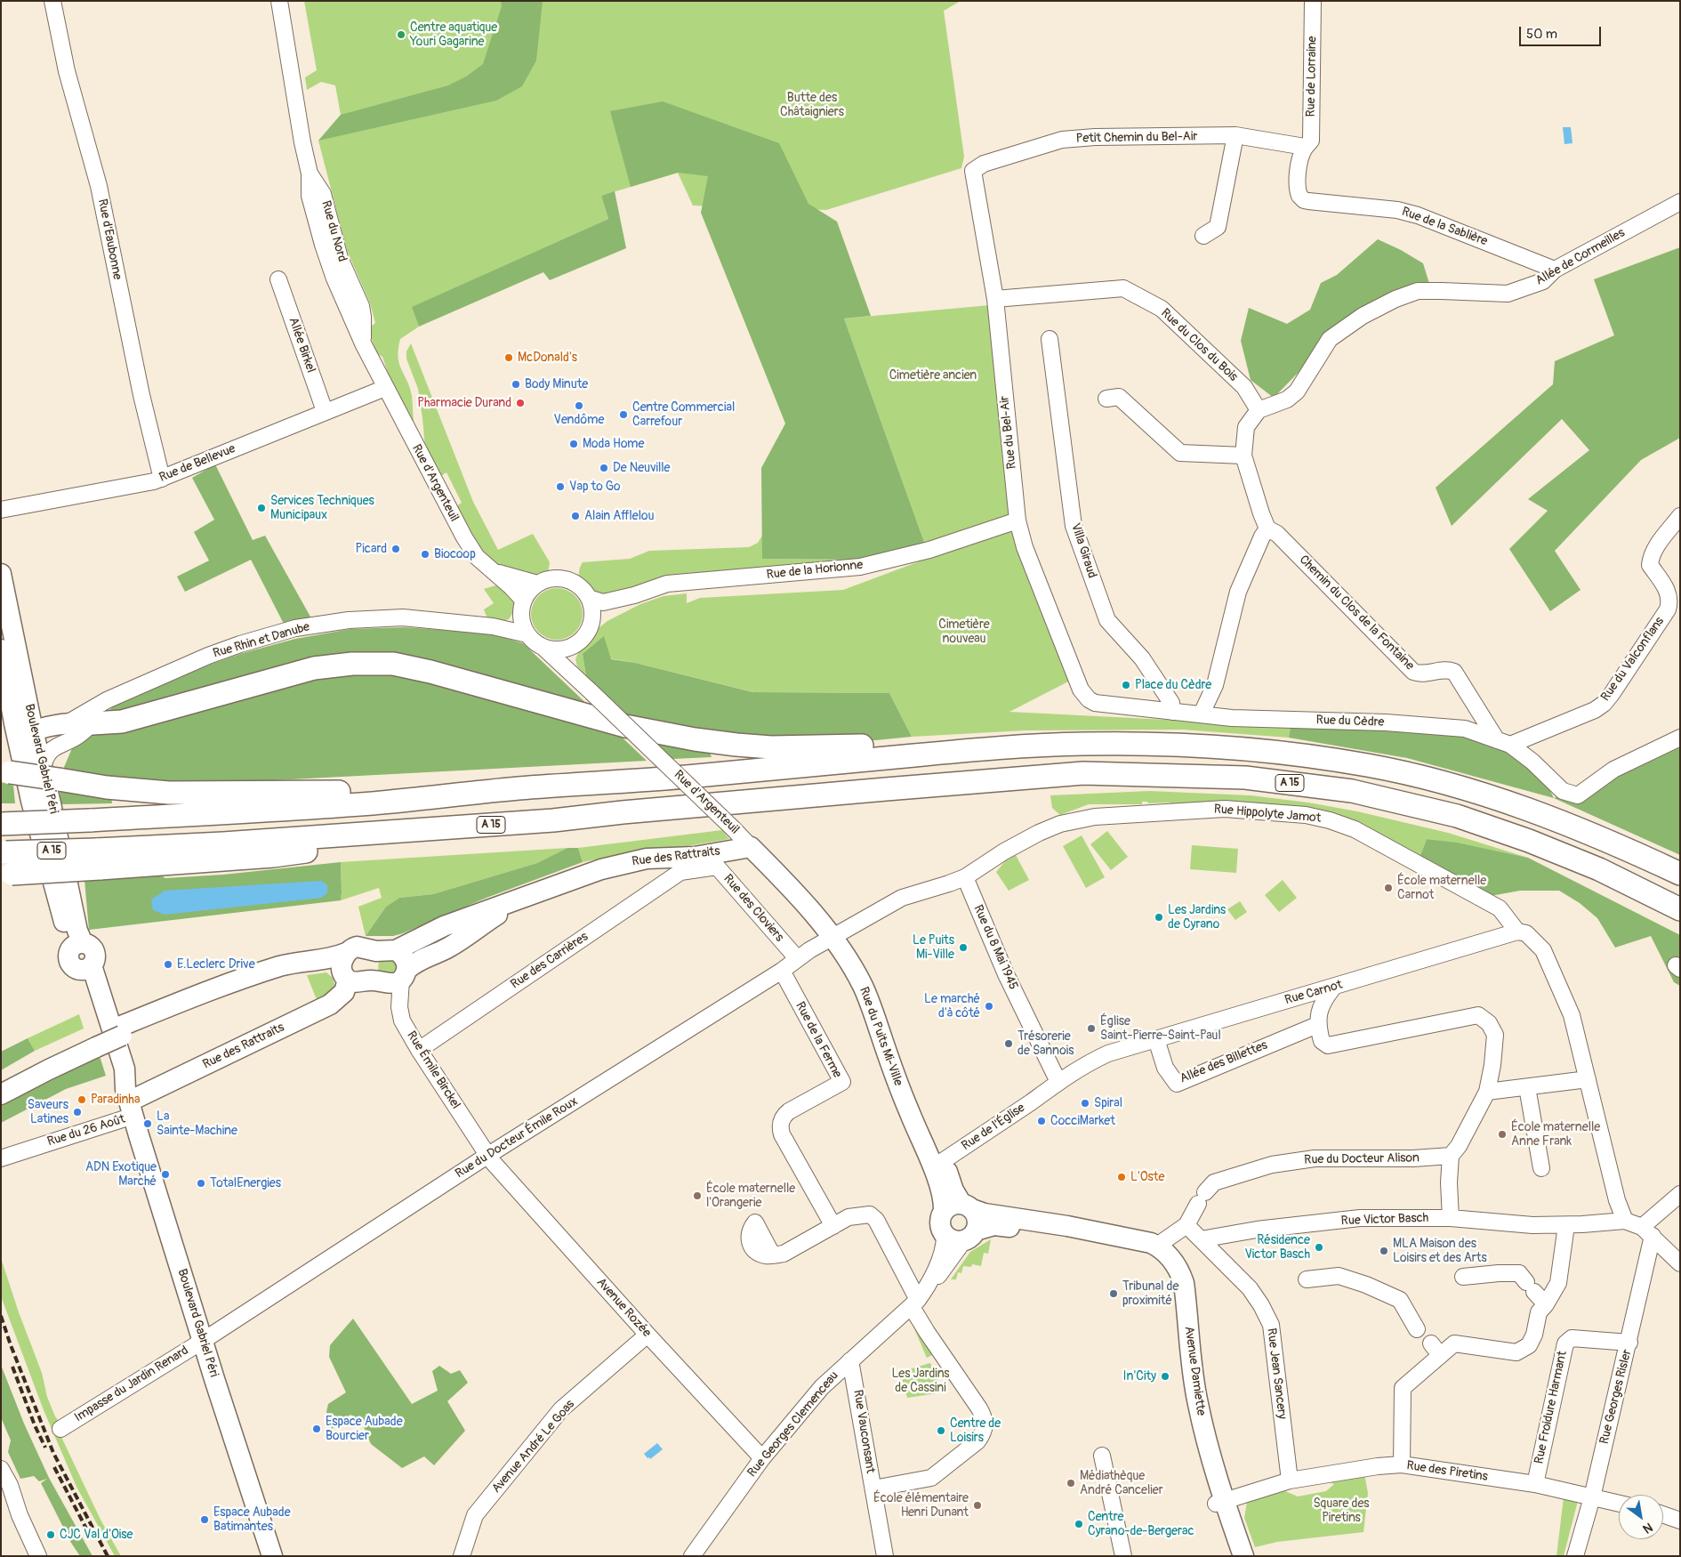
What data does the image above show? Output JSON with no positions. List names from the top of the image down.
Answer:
{
  "streets": {
    "highway": ["A 15"],
    "main road": [
      "Rue d'Argenteuil",
      "Boulevard Gabriel Péri",
      "Rue des Rattraits",
      "Rue du Puits Mi-Ville",
      "Avenue Damiette"
    ],
    "street": [
      "Rue de Lorraine",
      "Petit Chemin du Bel-Air",
      "Rue de la Sablière",
      "Rue du Nord",
      "Rue d'Eaubonne",
      "Allée de Cormeilles",
      "Allée Birkel",
      "Rue du Clos du Bois",
      "Rue du Bel-Air",
      "Rue de Bellevue",
      "Villa Giraud",
      "Rue de la Horionne",
      "Chemin du Clos de la Fontaine",
      "Rue Rhin et Danube",
      "Rue du Valconflans",
      "Rue du Cèdre",
      "Rue Hippolyte Jamot",
      "Rue des Cloviers",
      "Rue du 8 Mai 1945",
      "Rue des Carrières",
      "Rue Carnot",
      "Rue de la Ferme",
      "Allée des Billettes",
      "Rue Émile Birckel",
      "Rue de l'Église",
      "Rue du 26 Août",
      "Rue du Docteur Émile Roux",
      "Rue du Docteur Alison",
      "Rue Victor Basch",
      "Avenue Rozée",
      "Rue Jean Sancery",
      "Impasse du Jardin Renard",
      "Rue Georges Risler",
      "Rue Froidure Harmant",
      "Rue Georges Clemenceau",
      "Rue Vauconsant",
      "Avenue André Le Goas",
      "Rue des Piretins"
    ]
  },
  "crossings": [
    ["Rue de Lorraine", "Petit Chemin du Bel-Air"],
    ["Rue de Lorraine", "Rue de la Sablière"],
    ["Petit Chemin du Bel-Air", "Rue de la Sablière"],
    ["Petit Chemin du Bel-Air", "Rue du Bel-Air"],
    ["Rue de la Sablière", "Allée de Cormeilles"],
    ["Rue du Nord", "Rue de Bellevue"],
    ["Rue du Nord", "Rue d'Argenteuil"],
    ["Rue d'Eaubonne", "Rue de Bellevue"],
    ["Allée de Cormeilles", "Rue du Clos du Bois"],
    ["Allée Birkel", "Rue de Bellevue"],
    ["Rue du Clos du Bois", "Rue du Bel-Air"],
    ["Rue du Bel-Air", "Villa Giraud"],
    ["Rue du Bel-Air", "Rue de la Horionne"],
    ["Rue de Bellevue", "Rue d'Argenteuil"],
    ["Rue d'Argenteuil", "Rue de la Horionne"],
    ["Rue d'Argenteuil", "Rue Rhin et Danube"],
    ["Rue d'Argenteuil", "Rue des Rattraits"],
    ["Rue d'Argenteuil", "Rue du Puits Mi-Ville"],
    ["Rue d'Argenteuil", "Rue du Docteur Émile Roux"],
    ["Rue de la Horionne", "Rue Rhin et Danube"],
    ["Chemin du Clos de la Fontaine", "Rue du Valconflans"],
    ["Chemin du Clos de la Fontaine", "Rue du Cèdre"],
    ["Rue Rhin et Danube", "Boulevard Gabriel Péri"],
    ["Rue du Valconflans", "Rue du Cèdre"],
    ["Boulevard Gabriel Péri", "Rue des Rattraits"],
    ["Boulevard Gabriel Péri", "Rue du 26 Août"],
    ["Boulevard Gabriel Péri", "Rue du Docteur Émile Roux"],
    ["Boulevard Gabriel Péri", "Impasse du Jardin Renard"],
    ["Rue Hippolyte Jamot", "Rue du 8 Mai 1945"],
    ["Rue Hippolyte Jamot", "Rue Carnot"],
    ["Rue Hippolyte Jamot", "Rue du Docteur Émile Roux"],
    ["Rue Hippolyte Jamot", "Rue Victor Basch"],
    ["Rue des Rattraits", "Rue Émile Birckel"],
    ["Rue des Rattraits", "Rue du 26 Août"],
    ["Rue des Cloviers", "Rue des Carrières"],
    ["Rue des Cloviers", "Rue du Docteur Émile Roux"],
    ["Rue du 8 Mai 1945", "Rue de l'Église"],
    ["Rue du 8 Mai 1945", "Rue du Docteur Émile Roux"],
    ["Rue des Carrières", "Rue Émile Birckel"],
    ["Rue Carnot", "Allée des Billettes"],
    ["Rue Carnot", "Rue de l'Église"],
    ["Rue du Puits Mi-Ville", "Rue de l'Église"],
    ["Rue du Puits Mi-Ville", "Rue du Docteur Émile Roux"],
    ["Rue de la Ferme", "Rue du Docteur Émile Roux"],
    ["Rue Émile Birckel", "Rue du Docteur Émile Roux"],
    ["Rue Émile Birckel", "Avenue Rozée"],
    ["Rue du Docteur Émile Roux", "Avenue Rozée"],
    ["Rue du Docteur Émile Roux", "Impasse du Jardin Renard"],
    ["Rue Victor Basch", "Rue Jean Sancery"],
    ["Avenue Rozée", "Rue Georges Clemenceau"],
    ["Avenue Rozée", "Avenue André Le Goas"],
    ["Avenue Damiette", "Rue Georges Clemenceau"],
    ["Avenue Damiette", "Rue des Piretins"],
    ["Rue Jean Sancery", "Rue des Piretins"],
    ["Rue Georges Risler", "Rue Froidure Harmant"],
    ["Rue Georges Risler", "Rue des Piretins"],
    ["Rue Froidure Harmant", "Rue des Piretins"],
    ["Rue Georges Clemenceau", "Rue Vauconsant"]
  ],
  "parks": [
    "Butte des Châtaigniers",
    "Cimetière ancien",
    "Cimetière nouveau",
    "Les Jardins de Cassini",
    "Square des Piretins"
  ],
  "places": [
    "Centre aquatique Youri Gagarine",
    "McDonald's",
    "Body Minute",
    "Pharmacie Durand",
    "Vendôme",
    "Centre Commercial Carrefour",
    "Moda Home",
    "De Neuville",
    "Vap to Go",
    "Services Techniques Municipaux",
    "Alain Afflelou",
    "Picard",
    "Biocoop",
    "Place du Cèdre",
    "École maternelle Carnot",
    "Les Jardins de Cyrano",
    "Le Puits Mi-Ville",
    "E.Leclerc Drive",
    "Le marché d'à côté",
    "Église Saint-Pierre-Saint-Paul",
    "Trésorerie de Sannois",
    "Paradinha",
    "Spiral",
    "Saveurs Latines",
    "CocciMarket",
    "La Sainte-Machine",
    "École maternelle Anne Frank",
    "ADN Exotique Marché",
    "L'Oste",
    "TotalEnergies",
    "École maternelle l'Orangerie",
    "Résidence Victor Basch",
    "MLA Maison des Loisirs et des Arts",
    "Tribunal de proximité",
    "In'City",
    "Espace Aubade Bourcier",
    "Centre de Loisirs",
    "Médiathèque André Cancelier",
    "École élémentaire Henri Dunant",
    "Espace Aubade Batimantes",
    "Centre Cyrano-de-Bergerac",
    "CJC Val d'Oise"
  ],
  "scale_bar": "50 m",
  "north": "bottom right"
}
